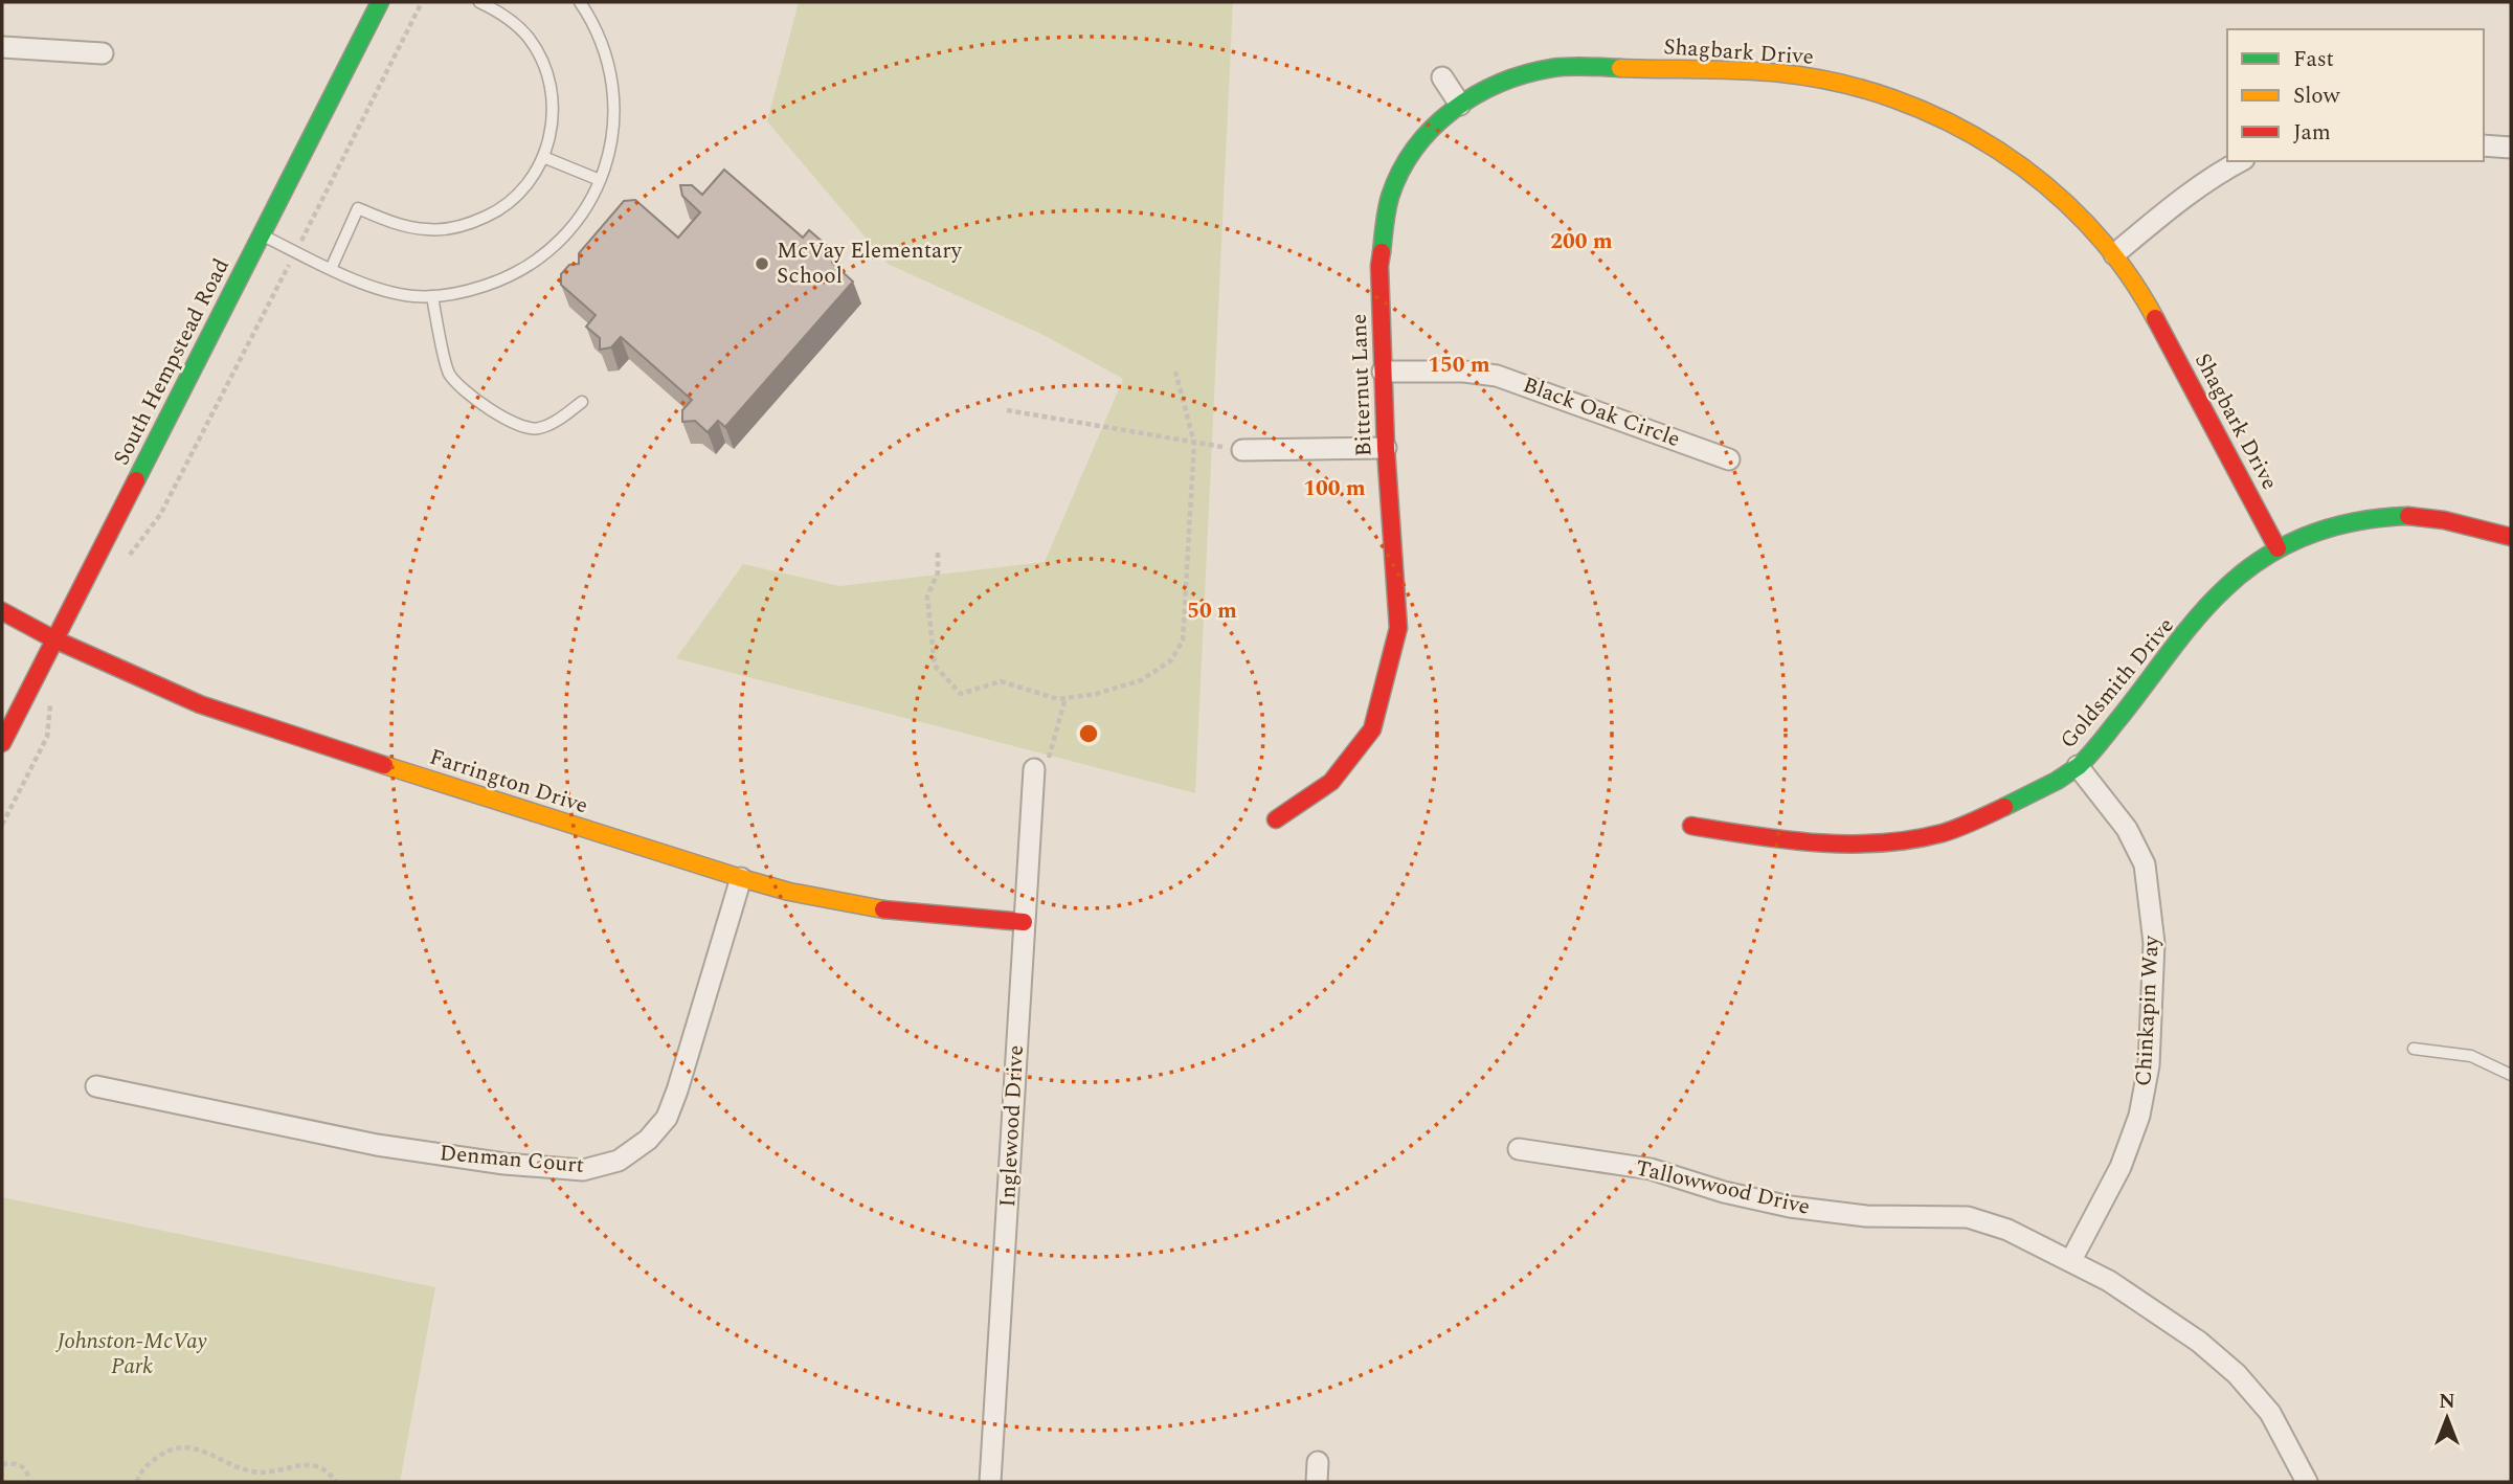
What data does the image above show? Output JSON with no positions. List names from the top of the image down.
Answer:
{
  "streets": {
    "street": [
      "Shagbark Drive",
      "South Hempstead Road",
      "Bitternut Lane",
      "Black Oak Circle",
      "Goldsmith Drive",
      "Farrington Drive",
      "Chinkapin Way",
      "Inglewood Drive",
      "Denman Court",
      "Tallowwood Drive"
    ]
  },
  "crossings": [
    ["Shagbark Drive", "Bitternut Lane"],
    ["Shagbark Drive", "Goldsmith Drive"],
    ["South Hempstead Road", "Farrington Drive"],
    ["Bitternut Lane", "Black Oak Circle"],
    ["Goldsmith Drive", "Chinkapin Way"],
    ["Farrington Drive", "Inglewood Drive"],
    ["Farrington Drive", "Denman Court"],
    ["Chinkapin Way", "Tallowwood Drive"]
  ],
  "parks": ["Johnston-McVay Park"],
  "places": ["McVay Elementary School"],
  "legend": ["Fast", "Slow", "Jam"],
  "north": "top",
  "rings": [
    "200 m",
    "150 m",
    "100 m",
    "50 m"
  ]
}
